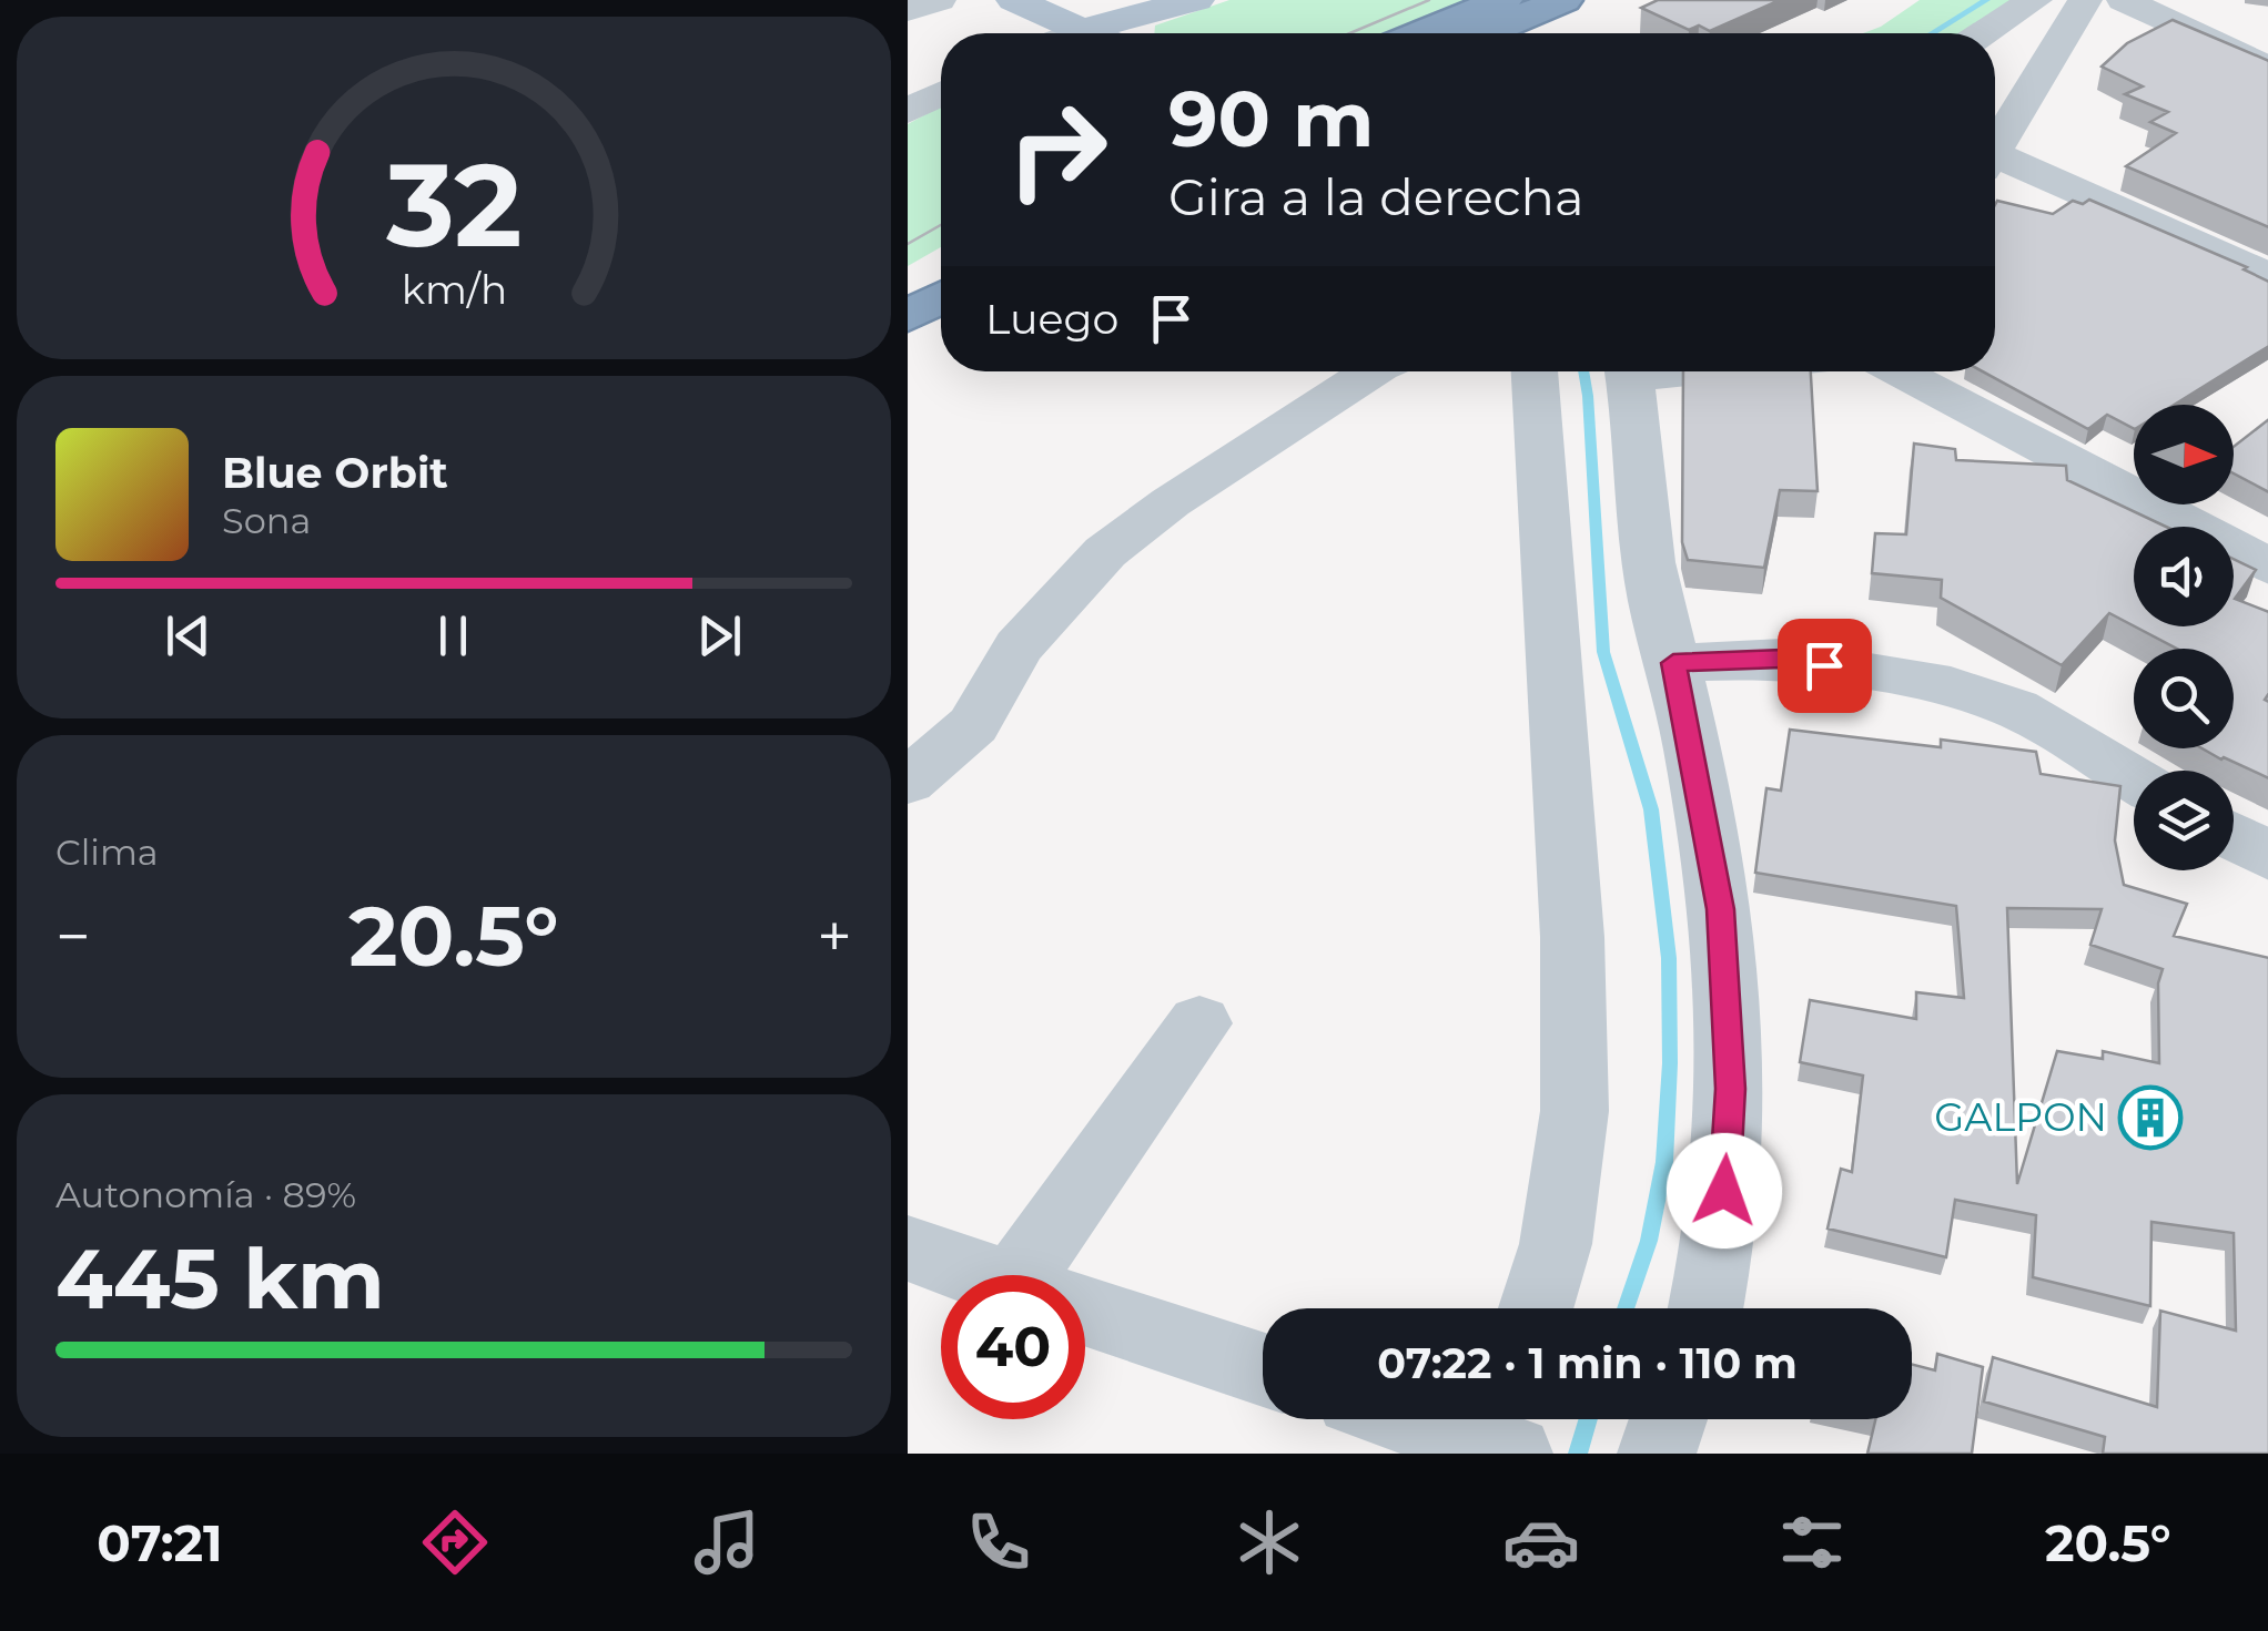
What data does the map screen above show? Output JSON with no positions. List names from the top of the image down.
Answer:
{
  "places": {
    "building": ["GALPON"]
  },
  "north": "right",
  "page": {
    "turn": ["90 m", "Gira a la derecha"],
    "then": "Luego",
    "song": ["Blue Orbit", "Sona"],
    "tile": [
      "Clima",
      ["Autonomía · 89%", "445 km"]
    ],
    "heat": ["−", "20.5°", "+"],
    "limit": "40",
    "trip": "07:22 · 1 min · 110 m",
    "tabs": ["07:21", "20.5°"],
    "gauge": ["32", "km/h"]
  }
}
